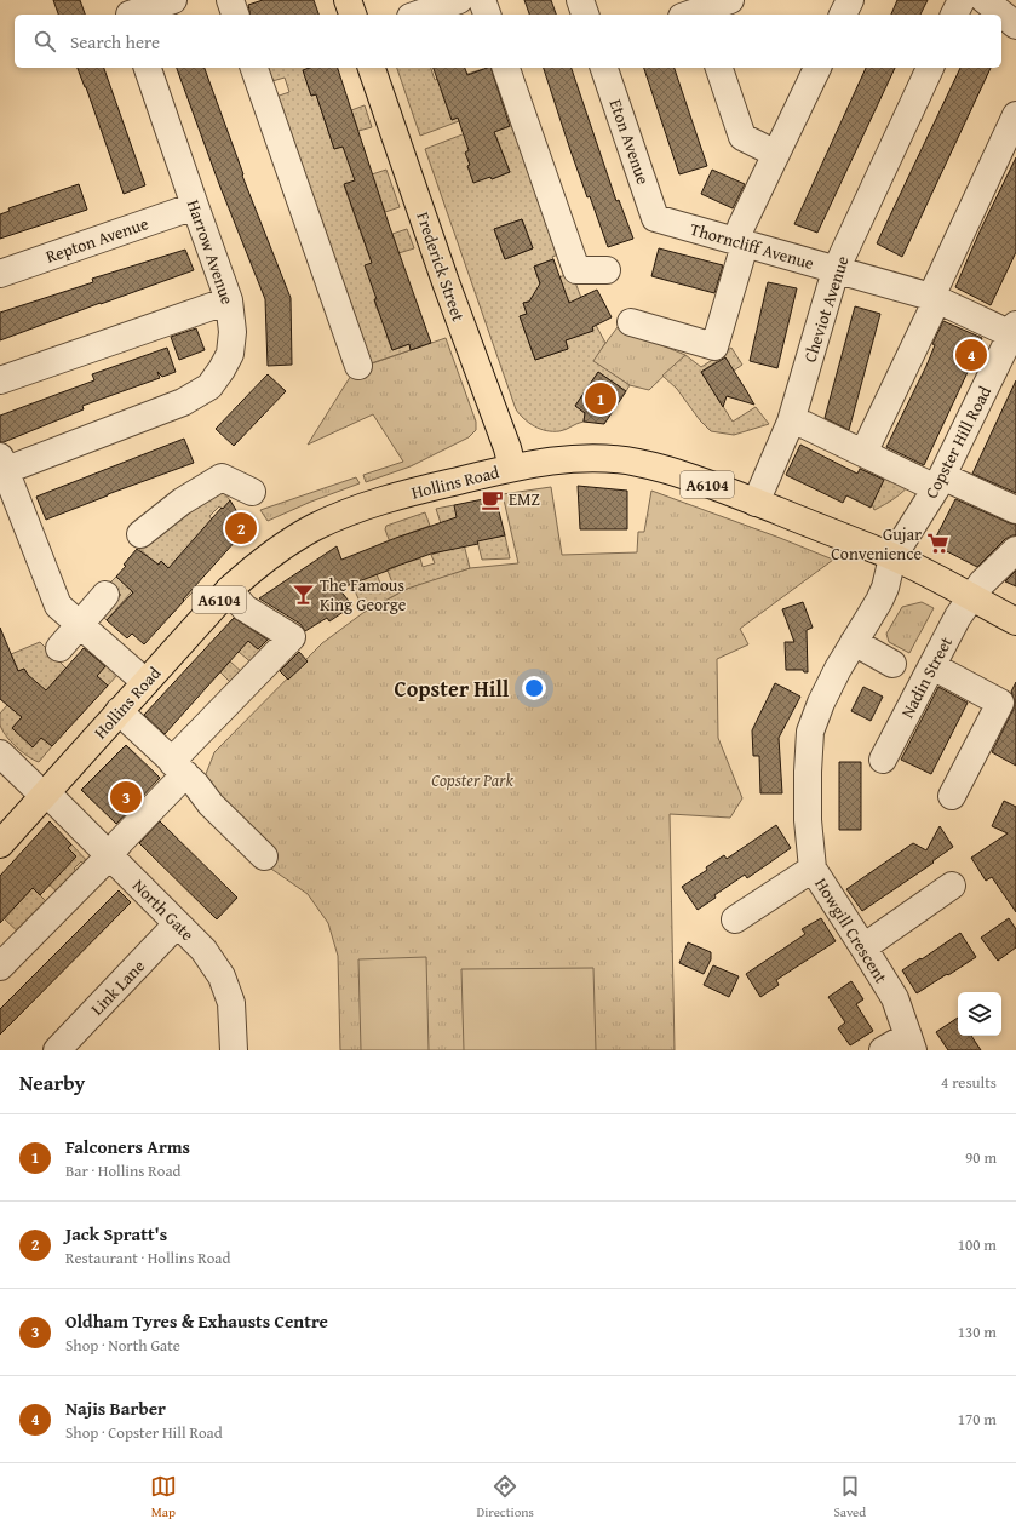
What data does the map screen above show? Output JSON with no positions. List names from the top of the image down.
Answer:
{
  "streets": {
    "main road": ["Frederick Street", "Hollins Road", "A6104"],
    "street": [
      "Eton Avenue",
      "Repton Avenue",
      "Thorncliff Avenue",
      "Harrow Avenue",
      "Cheviot Avenue",
      "Copster Hill Road",
      "Nadin Street",
      "North Gate",
      "Howgill Crescent",
      "Link Lane"
    ]
  },
  "crossings": [
    ["Eton Avenue", "Thorncliff Avenue"],
    ["Repton Avenue", "Harrow Avenue"],
    ["Thorncliff Avenue", "Cheviot Avenue"],
    ["Thorncliff Avenue", "Copster Hill Road"],
    ["Frederick Street", "Hollins Road"],
    ["Cheviot Avenue", "Hollins Road"],
    ["Copster Hill Road", "Hollins Road"],
    ["Copster Hill Road", "Howgill Crescent"],
    ["Hollins Road", "Nadin Street"],
    ["Hollins Road", "North Gate"],
    ["Hollins Road", "Howgill Crescent"],
    ["North Gate", "Link Lane"]
  ],
  "districts": ["Copster Hill"],
  "parks": ["Copster Park"],
  "places": {
    "cafe": ["EMZ"],
    "supermarket": ["Gujar Convenience"],
    "bar": ["The Famous King George"]
  },
  "page": {
    "search": "Search here",
    "pins": [
      "4",
      "1",
      "2",
      "3"
    ],
    "heading": ["Nearby", "4 results"],
    "list": [
      {
        "mark": "1",
        "name": "Falconers Arms",
        "note": "Bar · Hollins Road",
        "value": "90 m"
      },
      {
        "mark": "2",
        "name": "Jack Spratt's",
        "note": "Restaurant · Hollins Road",
        "value": "100 m"
      },
      {
        "mark": "3",
        "name": "Oldham Tyres & Exhausts Centre",
        "note": "Shop · North Gate",
        "value": "130 m"
      },
      {
        "mark": "4",
        "name": "Najis Barber",
        "note": "Shop · Copster Hill Road",
        "value": "170 m"
      }
    ],
    "nav": ["Map", "Directions", "Saved"]
  }
}
